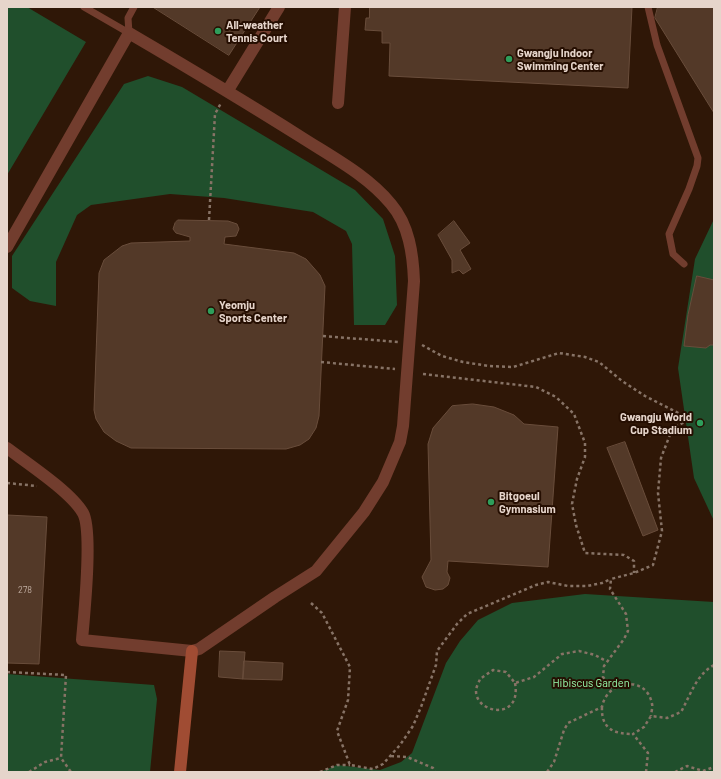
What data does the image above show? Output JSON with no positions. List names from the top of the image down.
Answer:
{
  "parks": ["Hibiscus Garden"],
  "places": [
    "All-weather Tennis Court",
    "Gwangju Indoor Swimming Center",
    "Yeomju Sports Center",
    "Gwangju World Cup Stadium",
    "Bitgoeul Gymnasium"
  ],
  "house_numbers": ["278"]
}
